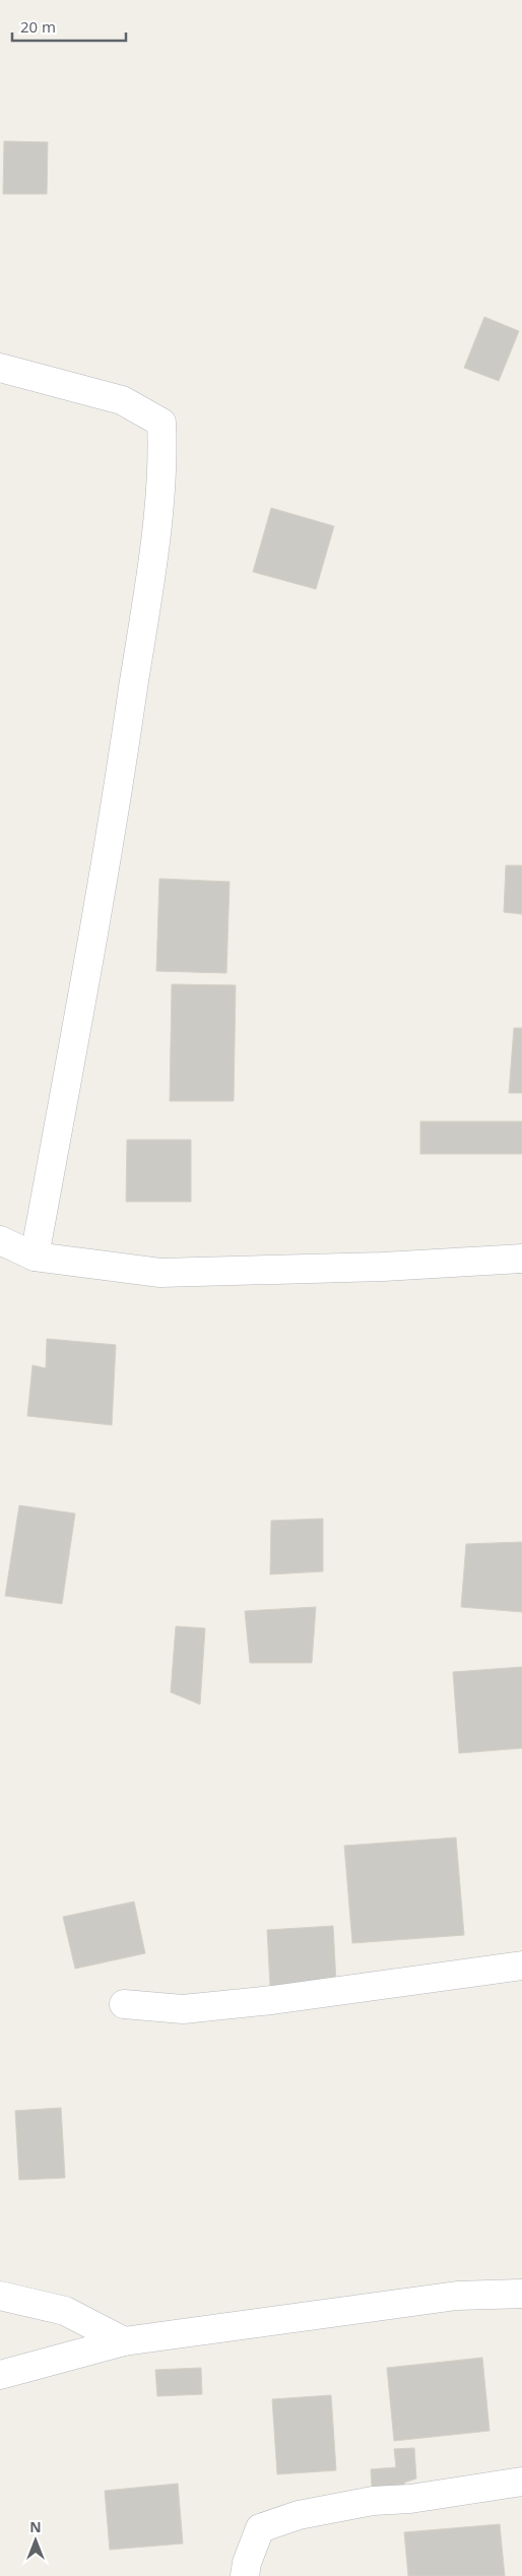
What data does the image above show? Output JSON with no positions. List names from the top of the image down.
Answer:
{
  "scale_bar": "20 m",
  "north": "top"
}
